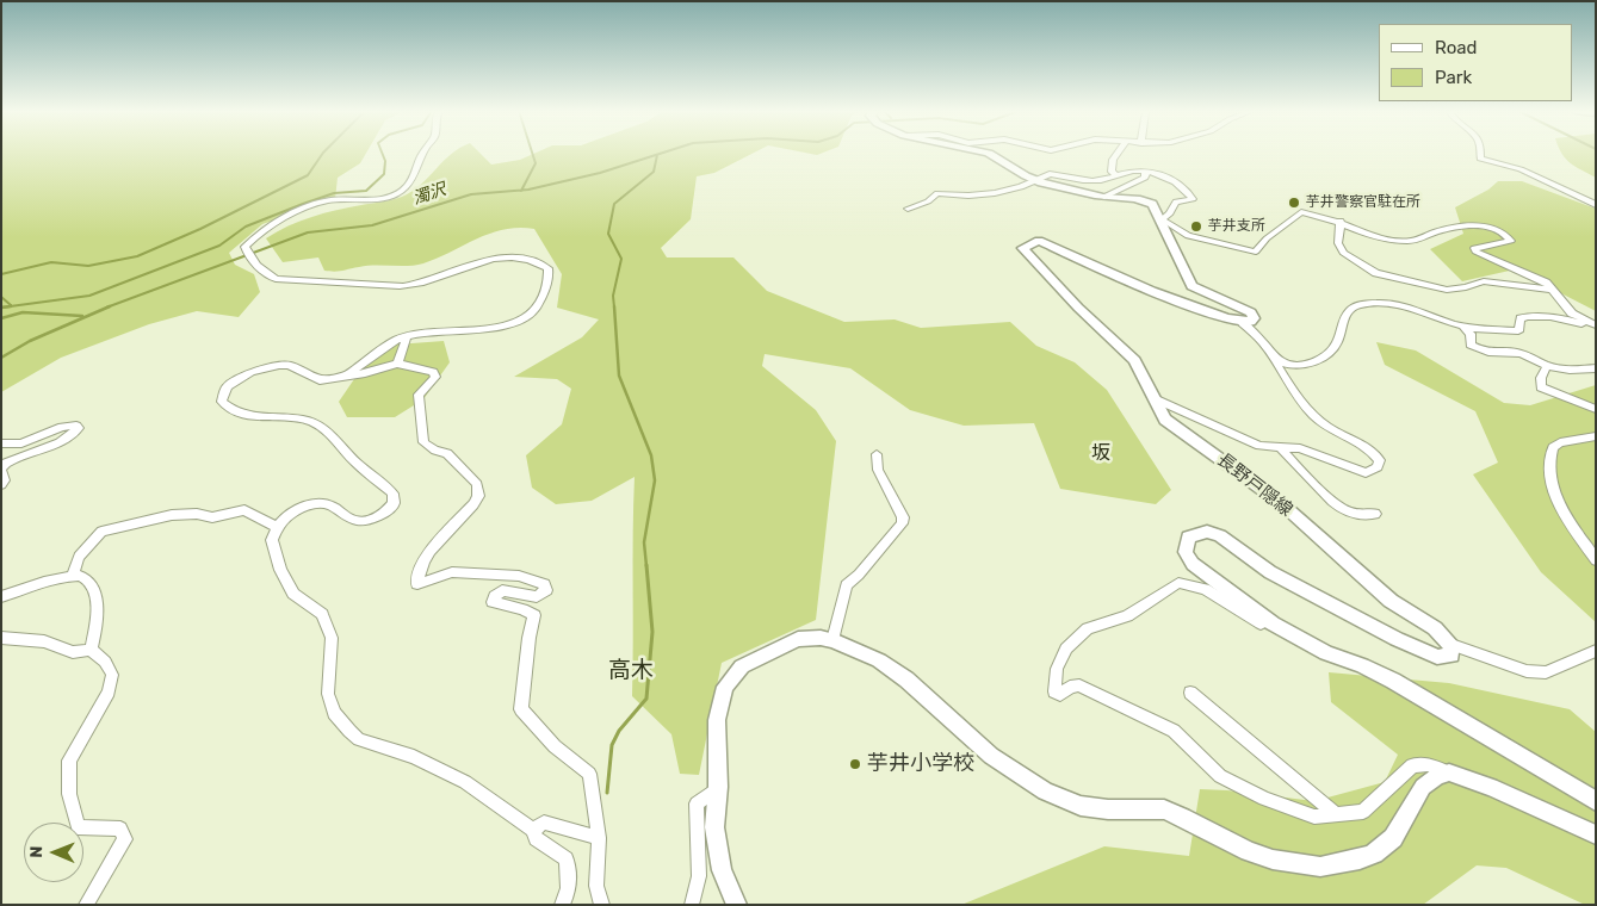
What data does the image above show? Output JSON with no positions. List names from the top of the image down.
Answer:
{
  "streets": {
    "main road": ["長野戸隠線"]
  },
  "districts": ["坂", "高木"],
  "water": ["濁沢"],
  "places": ["芋井警察官駐在所", "芋井支所", "芋井小学校"],
  "legend": ["Road", "Park"],
  "north": "left"
}
